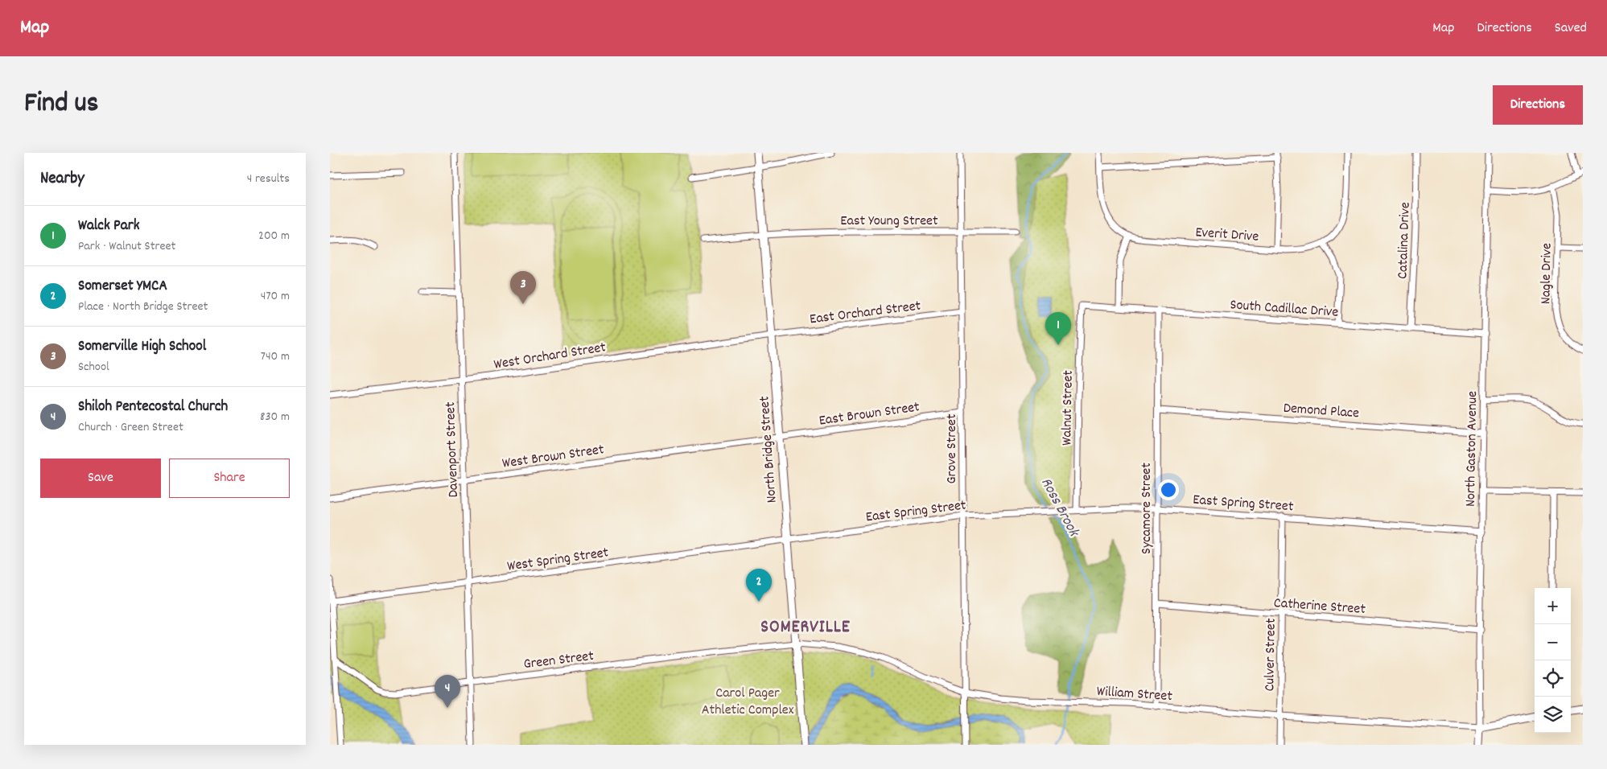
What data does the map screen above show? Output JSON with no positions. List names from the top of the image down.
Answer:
{
  "streets": {
    "street": [
      "East Young Street",
      "Everit Drive",
      "Catalina Drive",
      "Nagle Drive",
      "South Cadillac Drive",
      "East Orchard Street",
      "West Orchard Street",
      "Walnut Street",
      "Demond Place",
      "East Brown Street",
      "Grove Street",
      "North Gaston Avenue",
      "Davenport Street",
      "North Bridge Street",
      "West Brown Street",
      "East Spring Street",
      "Sycamore Street",
      "West Spring Street",
      "Catherine Street",
      "Culver Street",
      "Green Street",
      "William Street"
    ]
  },
  "crossings": [
    ["East Young Street", "Grove Street"],
    ["East Young Street", "North Bridge Street"],
    ["Catalina Drive", "South Cadillac Drive"],
    ["South Cadillac Drive", "Walnut Street"],
    ["South Cadillac Drive", "North Gaston Avenue"],
    ["South Cadillac Drive", "Sycamore Street"],
    ["East Orchard Street", "West Orchard Street"],
    ["East Orchard Street", "Grove Street"],
    ["East Orchard Street", "North Bridge Street"],
    ["West Orchard Street", "Davenport Street"],
    ["West Orchard Street", "North Bridge Street"],
    ["Walnut Street", "East Spring Street"],
    ["Demond Place", "North Gaston Avenue"],
    ["Demond Place", "Sycamore Street"],
    ["East Brown Street", "Grove Street"],
    ["East Brown Street", "North Bridge Street"],
    ["East Brown Street", "West Brown Street"],
    ["Grove Street", "East Spring Street"],
    ["Grove Street", "William Street"],
    ["North Gaston Avenue", "East Spring Street"],
    ["North Gaston Avenue", "Catherine Street"],
    ["North Gaston Avenue", "William Street"],
    ["Davenport Street", "West Brown Street"],
    ["Davenport Street", "West Spring Street"],
    ["Davenport Street", "Green Street"],
    ["North Bridge Street", "West Brown Street"],
    ["North Bridge Street", "East Spring Street"],
    ["North Bridge Street", "West Spring Street"],
    ["North Bridge Street", "Green Street"],
    ["North Bridge Street", "William Street"],
    ["East Spring Street", "Sycamore Street"],
    ["East Spring Street", "West Spring Street"],
    ["East Spring Street", "Culver Street"],
    ["Sycamore Street", "Catherine Street"],
    ["Sycamore Street", "William Street"],
    ["Catherine Street", "Culver Street"],
    ["Culver Street", "William Street"],
    ["Green Street", "William Street"]
  ],
  "districts": ["SOMERVILLE"],
  "water": ["Ross Brook"],
  "parks": ["Carol Pager Athletic Complex"],
  "page": {
    "header": "Map",
    "nav": ["Map", "Directions", "Saved"],
    "title": "Find us",
    "buttons": [
      "Directions",
      ["Save", "Share"]
    ],
    "heading": ["Nearby", "4 results"],
    "list": [
      {
        "mark": "1",
        "name": "Walck Park",
        "note": "Park · Walnut Street",
        "value": "200 m"
      },
      {
        "mark": "2",
        "name": "Somerset YMCA",
        "note": "Place · North Bridge Street",
        "value": "470 m"
      },
      {
        "mark": "3",
        "name": "Somerville High School",
        "note": "School",
        "value": "740 m"
      },
      {
        "mark": "4",
        "name": "Shiloh Pentecostal Church",
        "note": "Church · Green Street",
        "value": "830 m"
      }
    ],
    "pins": [
      "3",
      "1",
      "2",
      "4"
    ],
    "map_buttons": ["+", "−"]
  }
}
